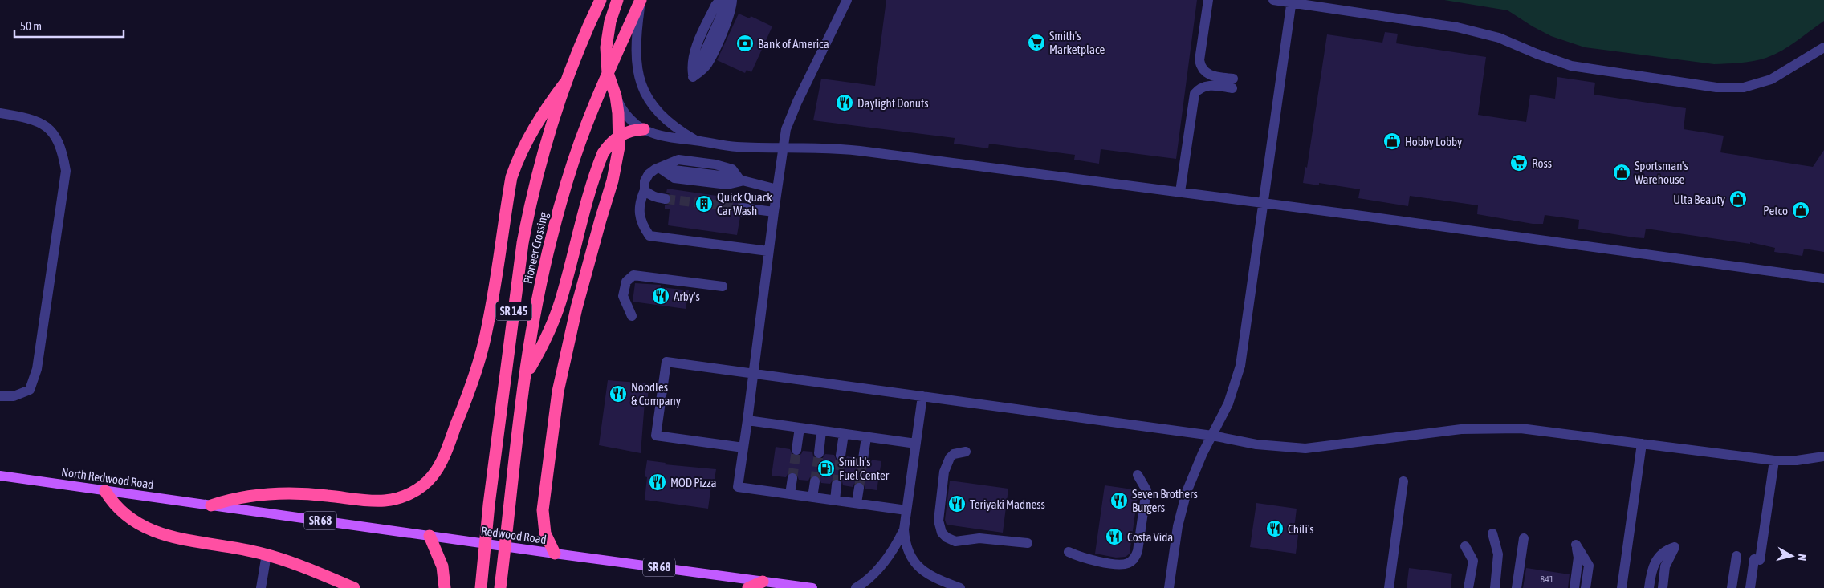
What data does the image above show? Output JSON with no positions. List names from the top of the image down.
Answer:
{
  "streets": {
    "highway": ["Pioneer Crossing", "SR 145"],
    "main road": ["North Redwood Road", "SR 68", "Redwood Road"]
  },
  "crossings": [
    ["Pioneer Crossing", "Redwood Road"],
    ["North Redwood Road", "Redwood Road"]
  ],
  "places": {
    "supermarket": ["Smith's Marketplace", "Ross"],
    "bank": ["Bank of America"],
    "restaurant": [
      "Daylight Donuts",
      "Arby's",
      "Noodles & Company",
      "MOD Pizza",
      "Seven Brothers Burgers",
      "Teriyaki Madness",
      "Chili's",
      "Costa Vida"
    ],
    "shop": [
      "Hobby Lobby",
      "Sportsman's Warehouse",
      "Ulta Beauty",
      "Petco"
    ],
    "building": ["Quick Quack Car Wash"],
    "fuel station": ["Smith's Fuel Center"]
  },
  "house_numbers": ["841"],
  "scale_bar": "50 m",
  "north": "right"
}
